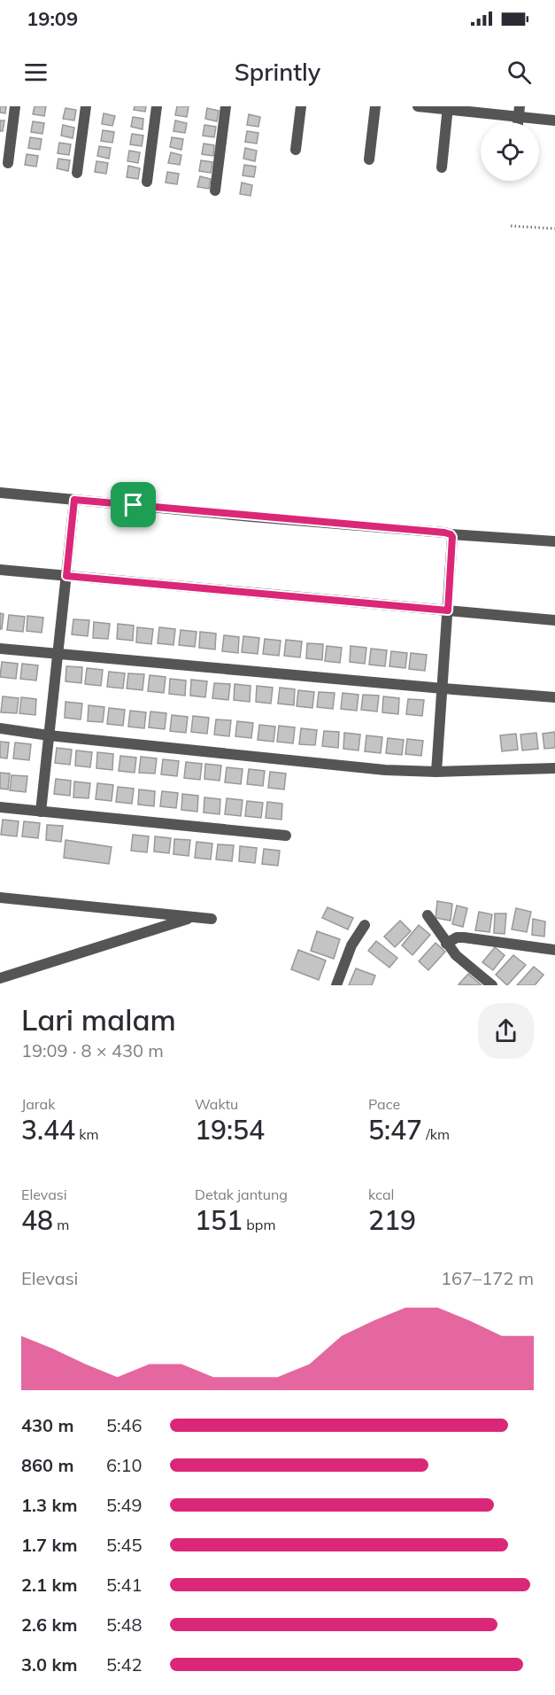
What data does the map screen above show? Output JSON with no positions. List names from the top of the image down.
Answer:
{
  "page": {
    "status": "19:09",
    "header": "Sprintly",
    "heading": ["Lari malam", "19:09 · 8 × 430 m"],
    "stats": [
      ["Jarak", "3.44 km"],
      ["Waktu", "19:54"],
      ["Pace", "5:47 /km"],
      ["Elevasi", "48 m"],
      ["Detak jantung", "151 bpm"],
      ["kcal", "219"]
    ],
    "chart": ["Elevasi", "167–172 m"],
    "list": [
      {
        "name": "430 m",
        "note": "5:46"
      },
      {
        "name": "860 m",
        "note": "6:10"
      },
      {
        "name": "1.3 km",
        "note": "5:49"
      },
      {
        "name": "1.7 km",
        "note": "5:45"
      },
      {
        "name": "2.1 km",
        "note": "5:41"
      },
      {
        "name": "2.6 km",
        "note": "5:48"
      },
      {
        "name": "3.0 km",
        "note": "5:42"
      }
    ]
  }
}
